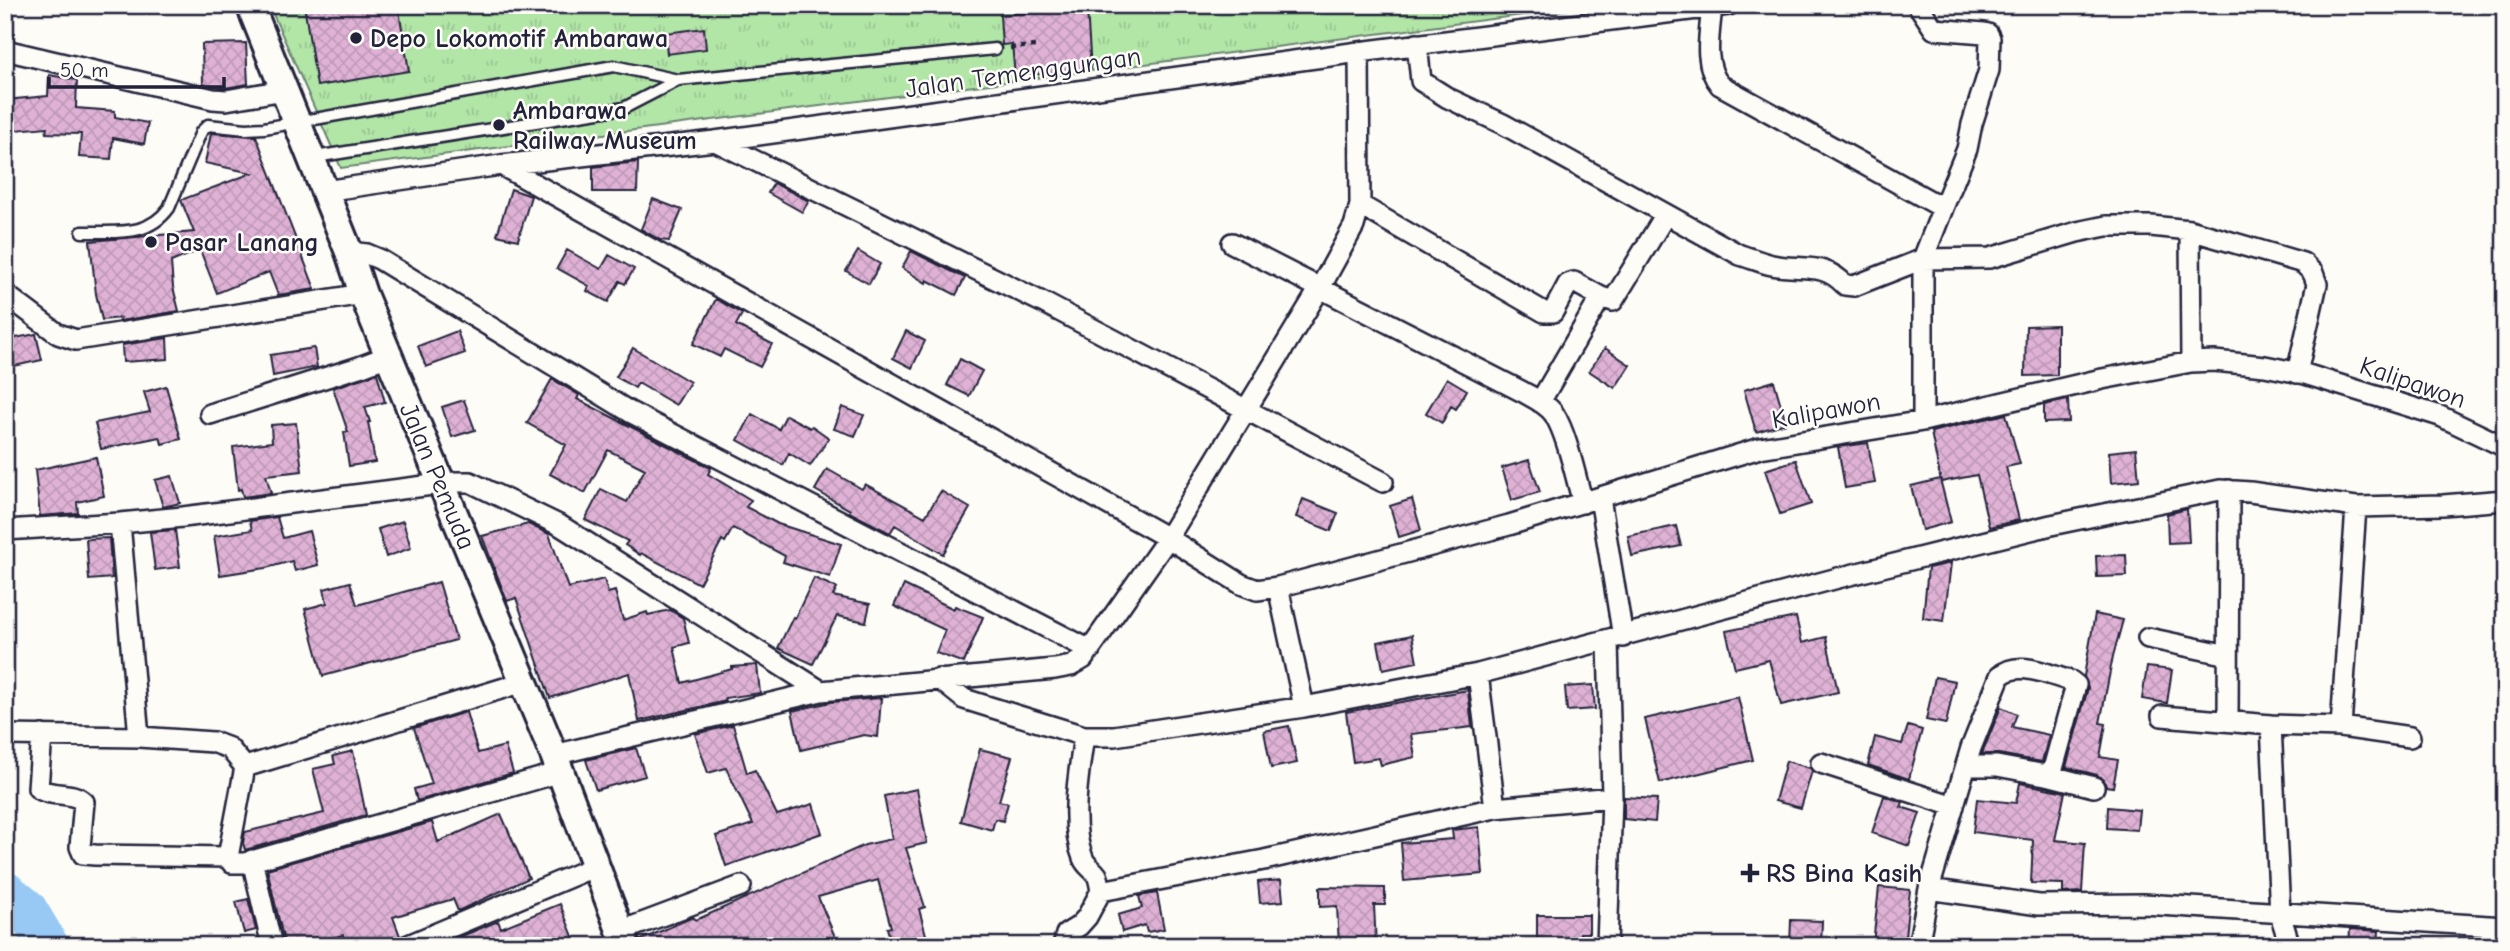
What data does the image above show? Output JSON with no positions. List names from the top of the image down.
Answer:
{
  "streets": {
    "main road": ["Jalan Pemuda"],
    "street": ["Jalan Temenggungan", "Kalipawon"]
  },
  "crossings": [
    ["Jalan Temenggungan", "Kalipawon"],
    ["Jalan Temenggungan", "Jalan Pemuda"]
  ],
  "places": {
    "other": ["Depo Lokomotif Ambarawa", "Ambarawa Railway Museum", "Pasar Lanang"],
    "health": ["RS Bina Kasih"]
  },
  "scale_bar": "50 m"
}
